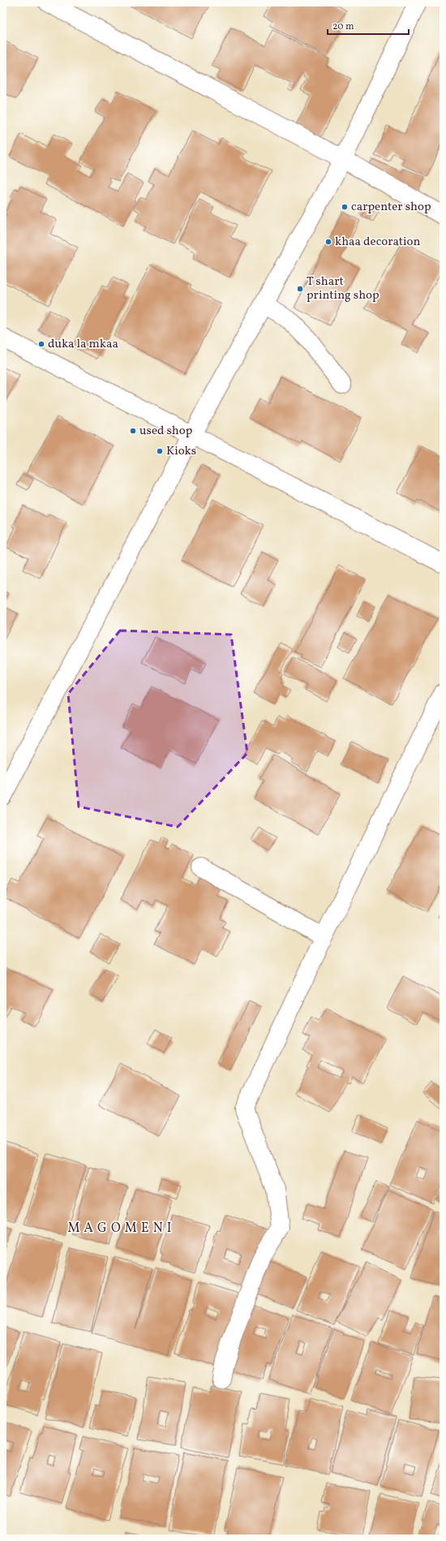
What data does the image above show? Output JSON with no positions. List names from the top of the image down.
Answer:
{
  "districts": ["M A G O M E N I"],
  "places": [
    "carpenter shop",
    "khaa decoration",
    "T shart printing shop",
    "duka la mkaa",
    "used shop",
    "Kioks"
  ],
  "scale_bar": "20 m"
}
